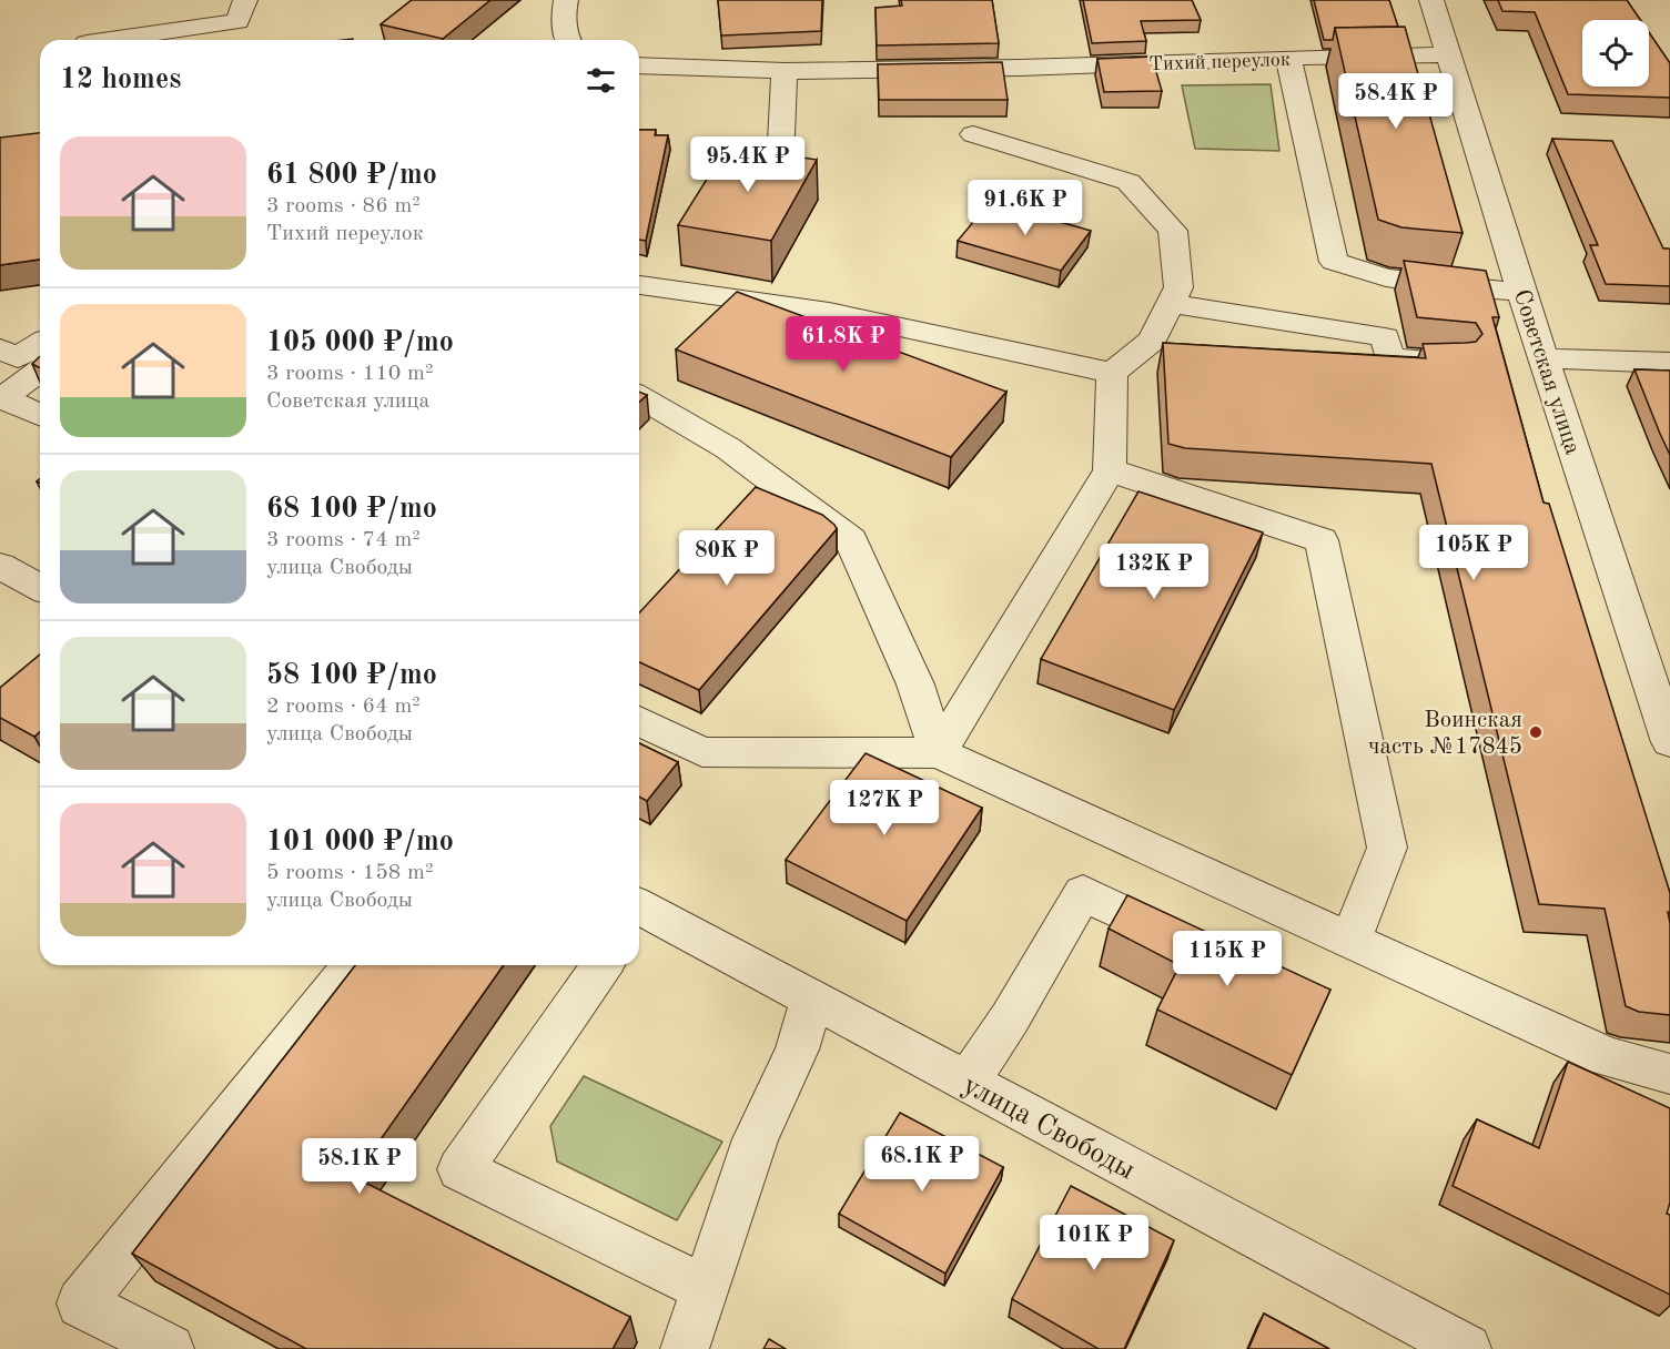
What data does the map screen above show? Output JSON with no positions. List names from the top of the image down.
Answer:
{
  "streets": {
    "street": ["Тихий переулок", "Советская улица", "улица Свободы"]
  },
  "crossings": [
    ["Тихий переулок", "Советская улица"]
  ],
  "places": ["Воинская часть №17845"],
  "page": {
    "heading": "12 homes",
    "price": [
      "58.4K ₽",
      "95.4K ₽",
      "91.6K ₽",
      "61.8K ₽",
      "105K ₽",
      "80K ₽",
      "132K ₽",
      "127K ₽",
      "115K ₽",
      "68.1K ₽",
      "58.1K ₽",
      "101K ₽"
    ],
    "list": [
      {
        "name": "61 800 ₽/mo",
        "note": "3 rooms · 86 m² · Тихий переулок"
      },
      {
        "name": "105 000 ₽/mo",
        "note": "3 rooms · 110 m² · Советская улица"
      },
      {
        "name": "68 100 ₽/mo",
        "note": "3 rooms · 74 m² · улица Свободы"
      },
      {
        "name": "58 100 ₽/mo",
        "note": "2 rooms · 64 m² · улица Свободы"
      },
      {
        "name": "101 000 ₽/mo",
        "note": "5 rooms · 158 m² · улица Свободы"
      }
    ]
  }
}
